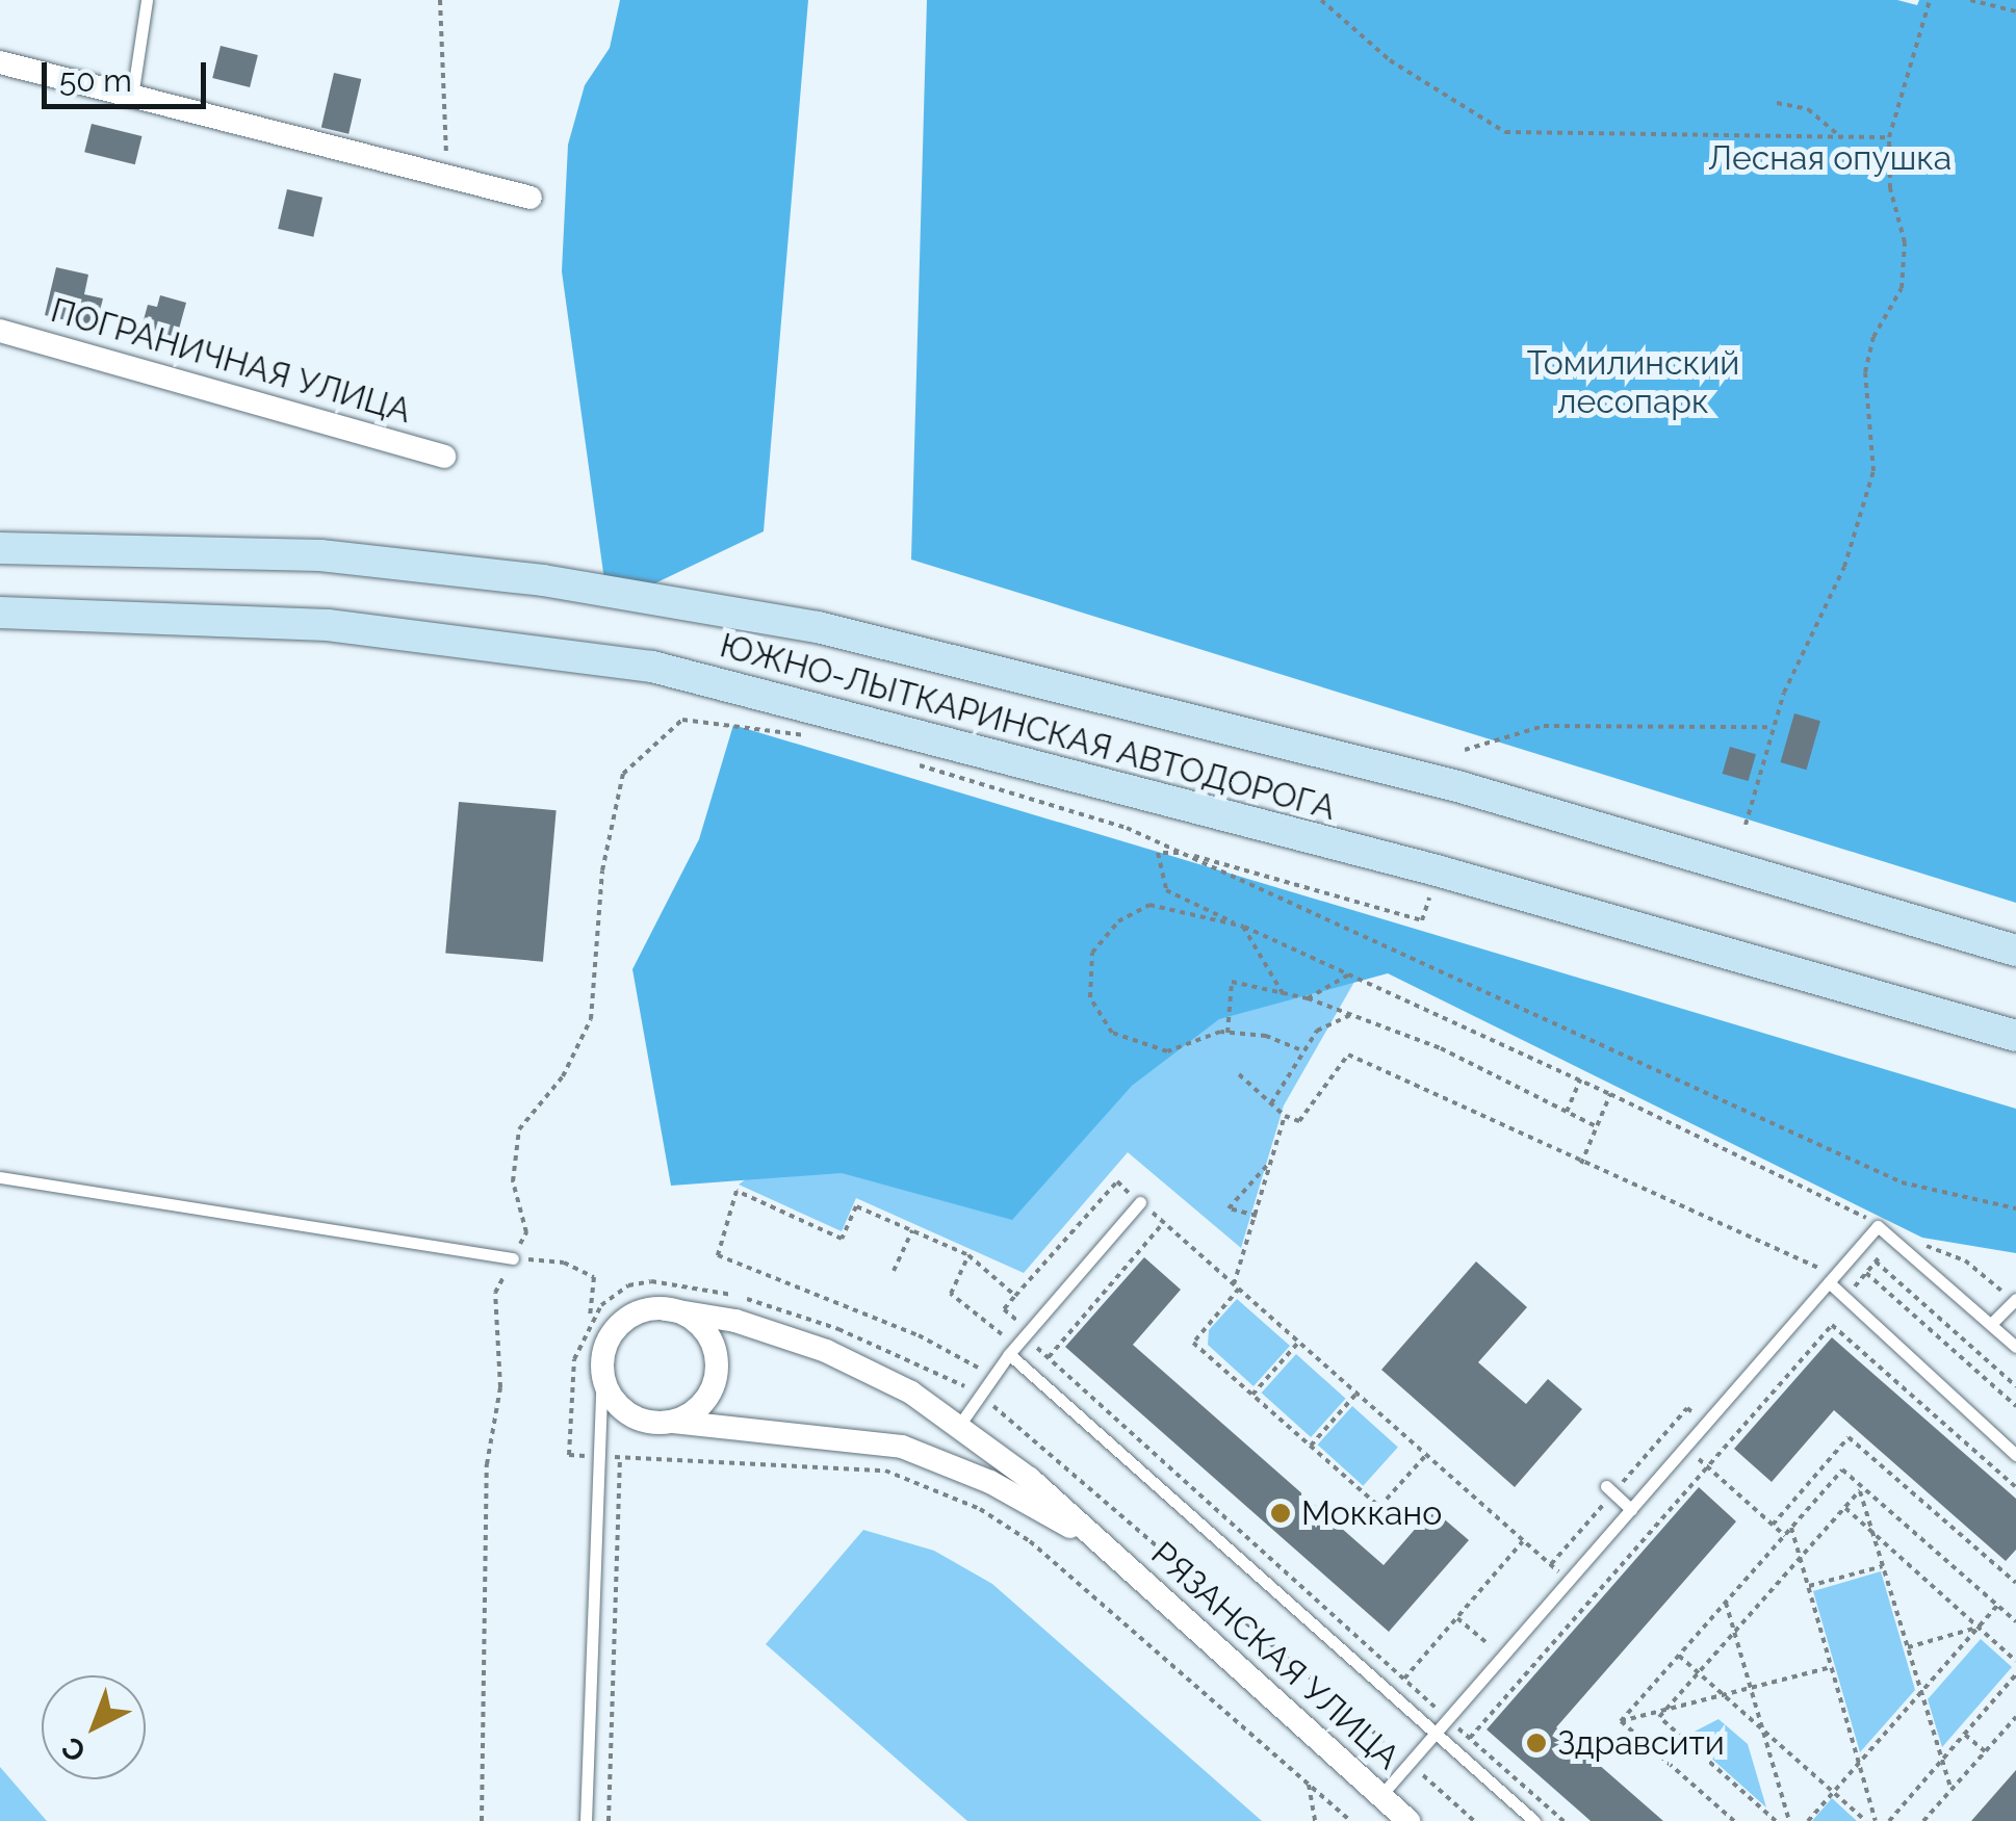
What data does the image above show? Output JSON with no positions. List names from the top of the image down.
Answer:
{
  "streets": {
    "main road": ["ЮЖНО-ЛЫТКАРИНСКАЯ АВТОДОРОГА"],
    "street": ["ПОГРАНИЧНАЯ УЛИЦА", "РЯЗАНСКАЯ УЛИЦА"]
  },
  "parks": ["Лесная опушка", "Томилинский лесопарк"],
  "places": ["Моккано", "Здравсити"],
  "scale_bar": "50 m",
  "north": "bottom left"
}
